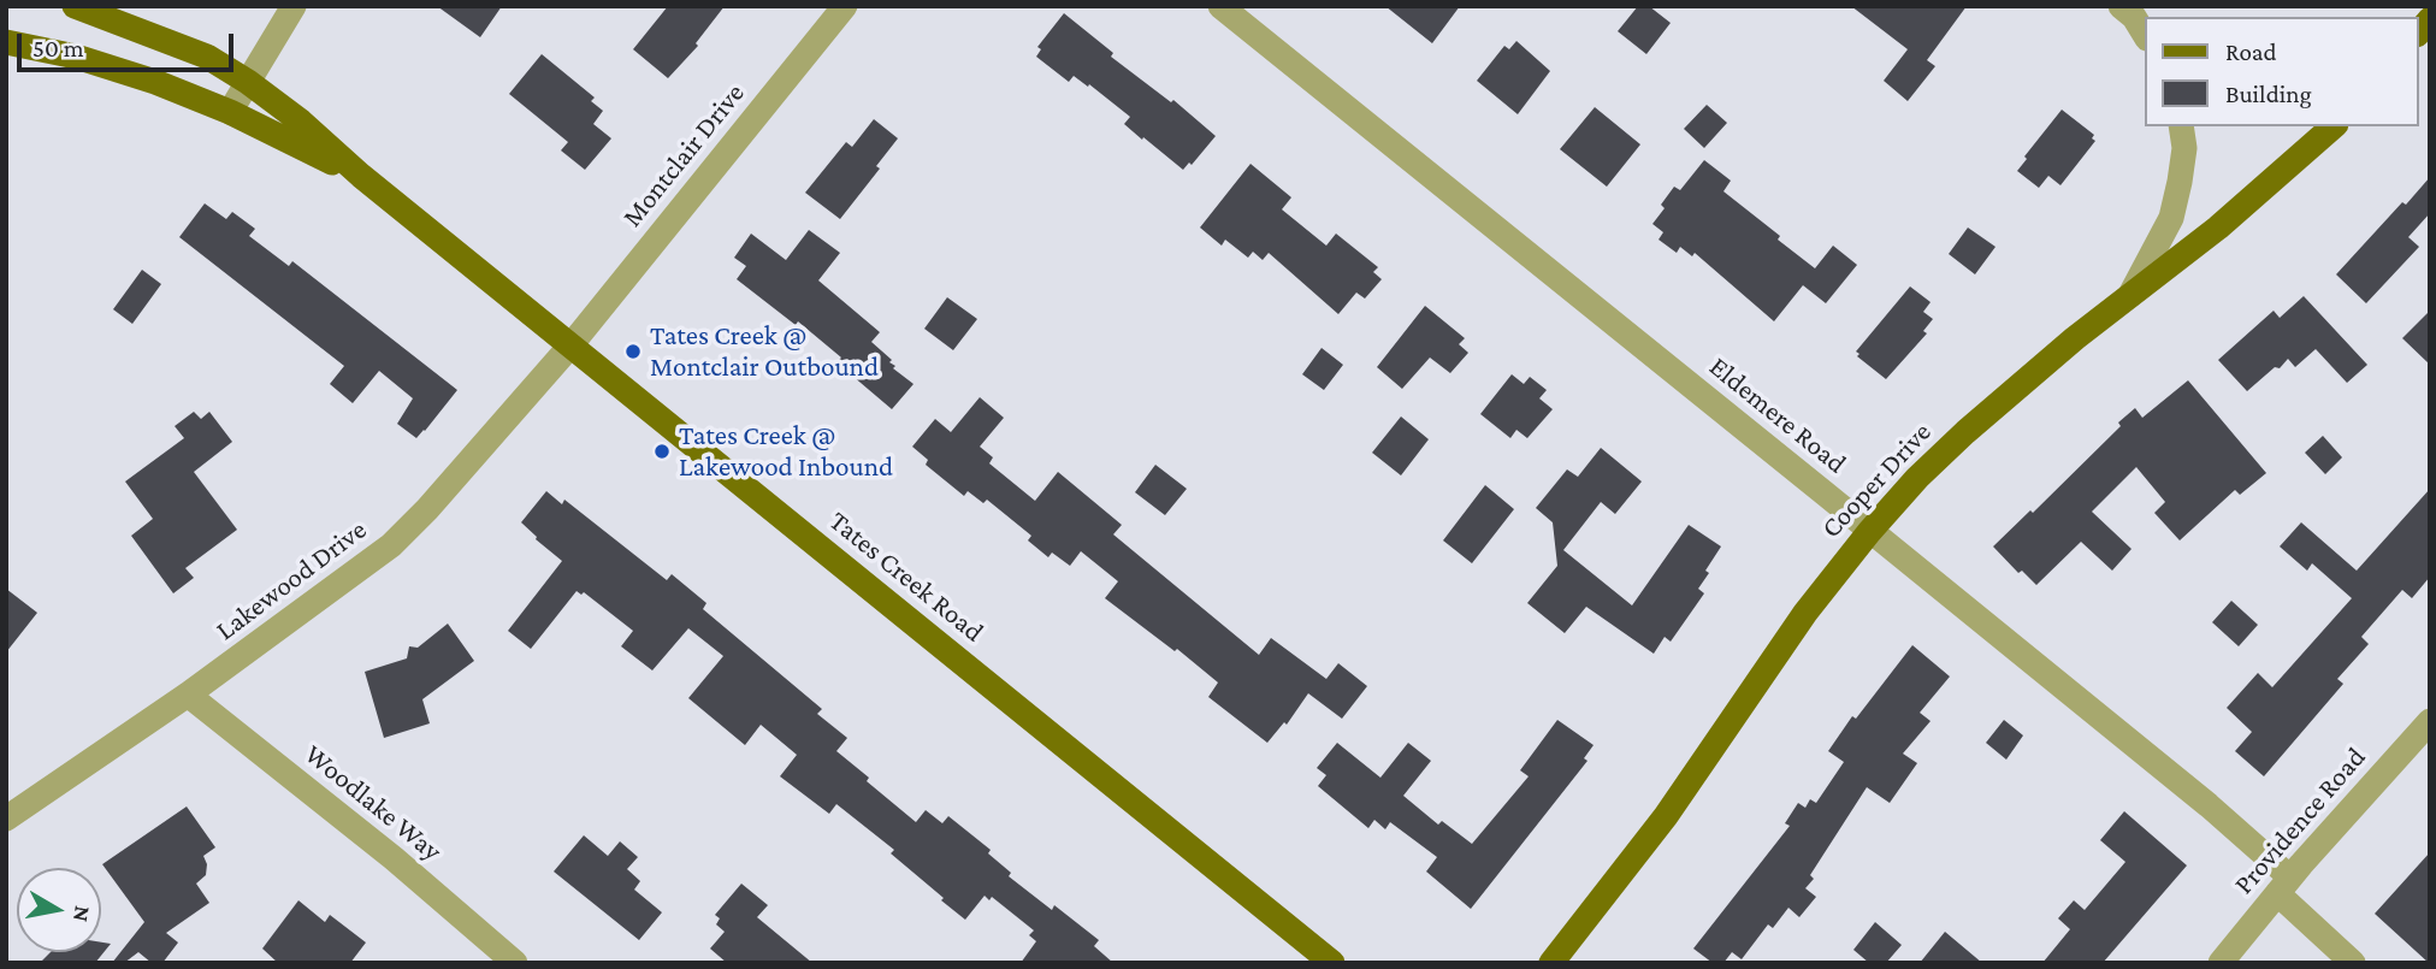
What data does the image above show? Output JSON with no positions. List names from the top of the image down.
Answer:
{
  "streets": {
    "main road": ["Cooper Drive", "Tates Creek Road"],
    "street": [
      "Montclair Drive",
      "Eldemere Road",
      "Lakewood Drive",
      "Woodlake Way",
      "Providence Road"
    ]
  },
  "crossings": [
    ["Montclair Drive", "Tates Creek Road"],
    ["Montclair Drive", "Lakewood Drive"],
    ["Eldemere Road", "Cooper Drive"],
    ["Eldemere Road", "Providence Road"],
    ["Tates Creek Road", "Lakewood Drive"],
    ["Lakewood Drive", "Woodlake Way"]
  ],
  "places": ["Tates Creek @ Montclair Outbound", "Tates Creek @ Lakewood Inbound"],
  "legend": ["Road", "Building"],
  "scale_bar": "50 m",
  "north": "right"
}
